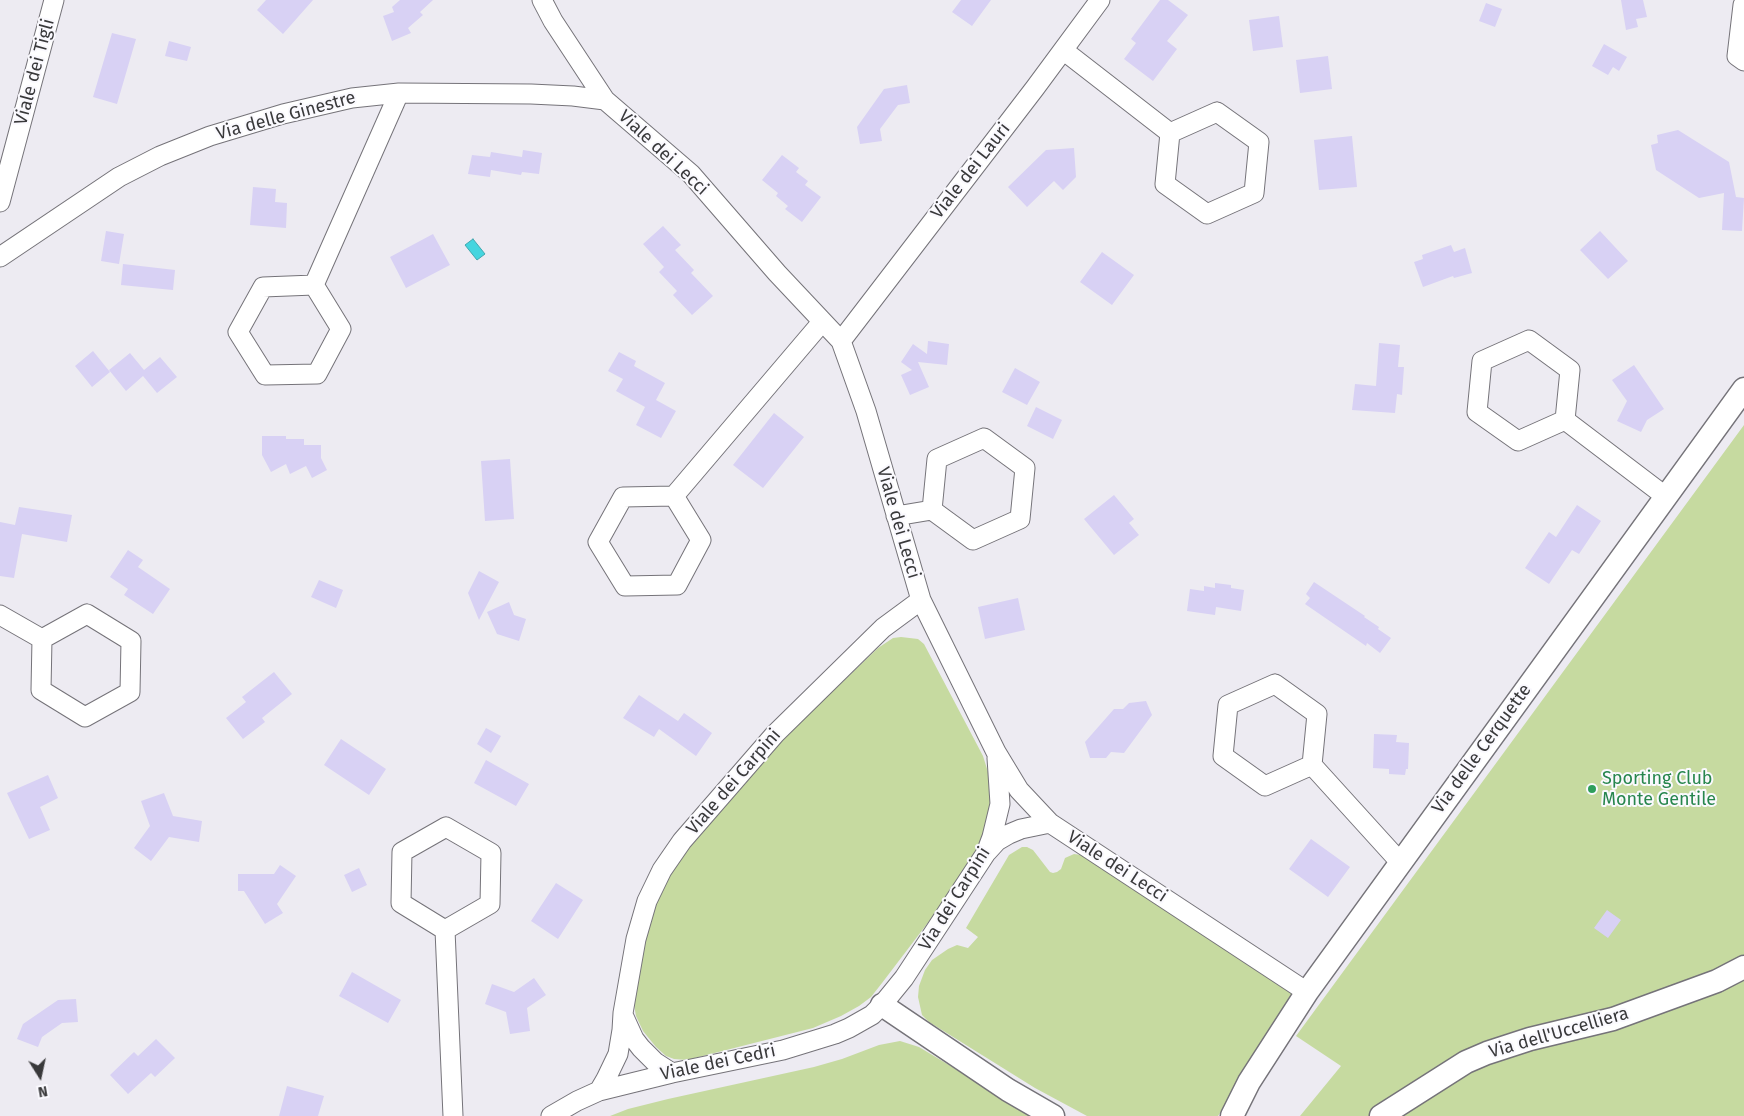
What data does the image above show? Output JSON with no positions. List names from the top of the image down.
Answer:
{
  "streets": {
    "street": [
      "Viale dei Tigli",
      "Via delle Ginestre",
      "Viale dei Lecci",
      "Viale dei Lauri",
      "Via delle Cerquette",
      "Viale dei Carpini",
      "Via dei Carpini",
      "Via dell'Uccelliera",
      "Viale dei Cedri"
    ]
  },
  "crossings": [
    ["Via delle Ginestre", "Viale dei Lecci"],
    ["Viale dei Lecci", "Viale dei Lauri"],
    ["Viale dei Lecci", "Via delle Cerquette"],
    ["Viale dei Lecci", "Viale dei Carpini"],
    ["Viale dei Lecci", "Via dei Carpini"],
    ["Viale dei Carpini", "Viale dei Cedri"],
    ["Via dei Carpini", "Viale dei Cedri"]
  ],
  "places": ["Sporting Club Monte Gentile"],
  "north": "bottom"
}
